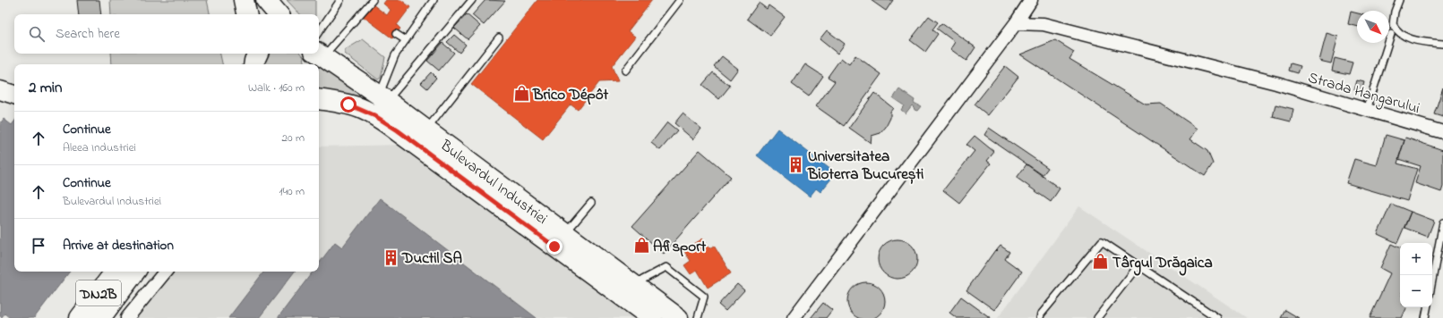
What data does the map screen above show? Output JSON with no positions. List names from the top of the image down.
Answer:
{
  "streets": {
    "main road": ["Bulevardul Industriei", "DN2B"],
    "street": ["Strada Hangarului"]
  },
  "places": {
    "shop": ["Brico Dépôt", "Afisport", "Târgul Drăgaica"],
    "building": ["Universitatea Bioterra București", "Ductil SA"]
  },
  "north": "bottom right",
  "page": {
    "search": "Search here",
    "heading": ["2 min", "Walk · 160 m"],
    "list": [
      ["Continue", "Aleea Industriei", "20 m"],
      ["Continue", "Bulevardul Industriei", "140 m"],
      "Arrive at destination"
    ],
    "map_buttons": ["+", "−"]
  }
}
